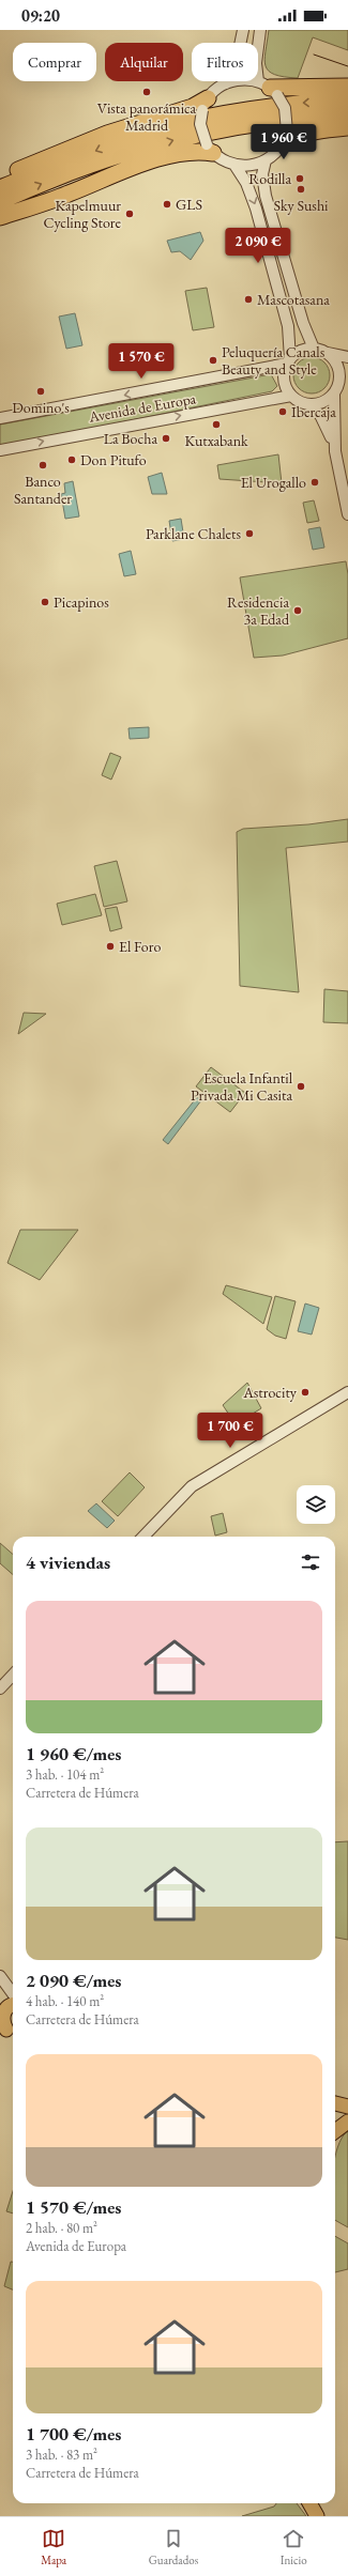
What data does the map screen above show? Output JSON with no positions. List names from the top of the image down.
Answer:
{
  "streets": {
    "street": ["Avenida de Europa"]
  },
  "places": [
    "Vista panorámica Madrid",
    "Rodilla",
    "Sky Sushi",
    "GLS",
    "Kapelmuur Cycling Store",
    "Mascotasana",
    "Peluquería Canals Beauty and Style",
    "Domino's",
    "Ibercaja",
    "Kutxabank",
    "La Bocha",
    "Don Pitufo",
    "Banco Santander",
    "El Urogallo",
    "Parklane Chalets",
    "Picapinos",
    "Residencia 3a Edad",
    "El Foro",
    "Escuela Infantil Privada Mi Casita",
    "Astrocity"
  ],
  "page": {
    "status": "09:20",
    "chip": ["Comprar", "Alquilar", "Filtros"],
    "price": [
      "1 960 €",
      "2 090 €",
      "1 570 €",
      "1 700 €"
    ],
    "heading": "4 viviendas",
    "list": [
      {
        "name": "1 960 €/mes",
        "note": "3 hab. · 104 m² · Carretera de Húmera"
      },
      {
        "name": "2 090 €/mes",
        "note": "4 hab. · 140 m² · Carretera de Húmera"
      },
      {
        "name": "1 570 €/mes",
        "note": "2 hab. · 80 m² · Avenida de Europa"
      },
      {
        "name": "1 700 €/mes",
        "note": "3 hab. · 83 m² · Carretera de Húmera"
      }
    ],
    "tabs": ["Mapa", "Guardados", "Inicio"]
  }
}
